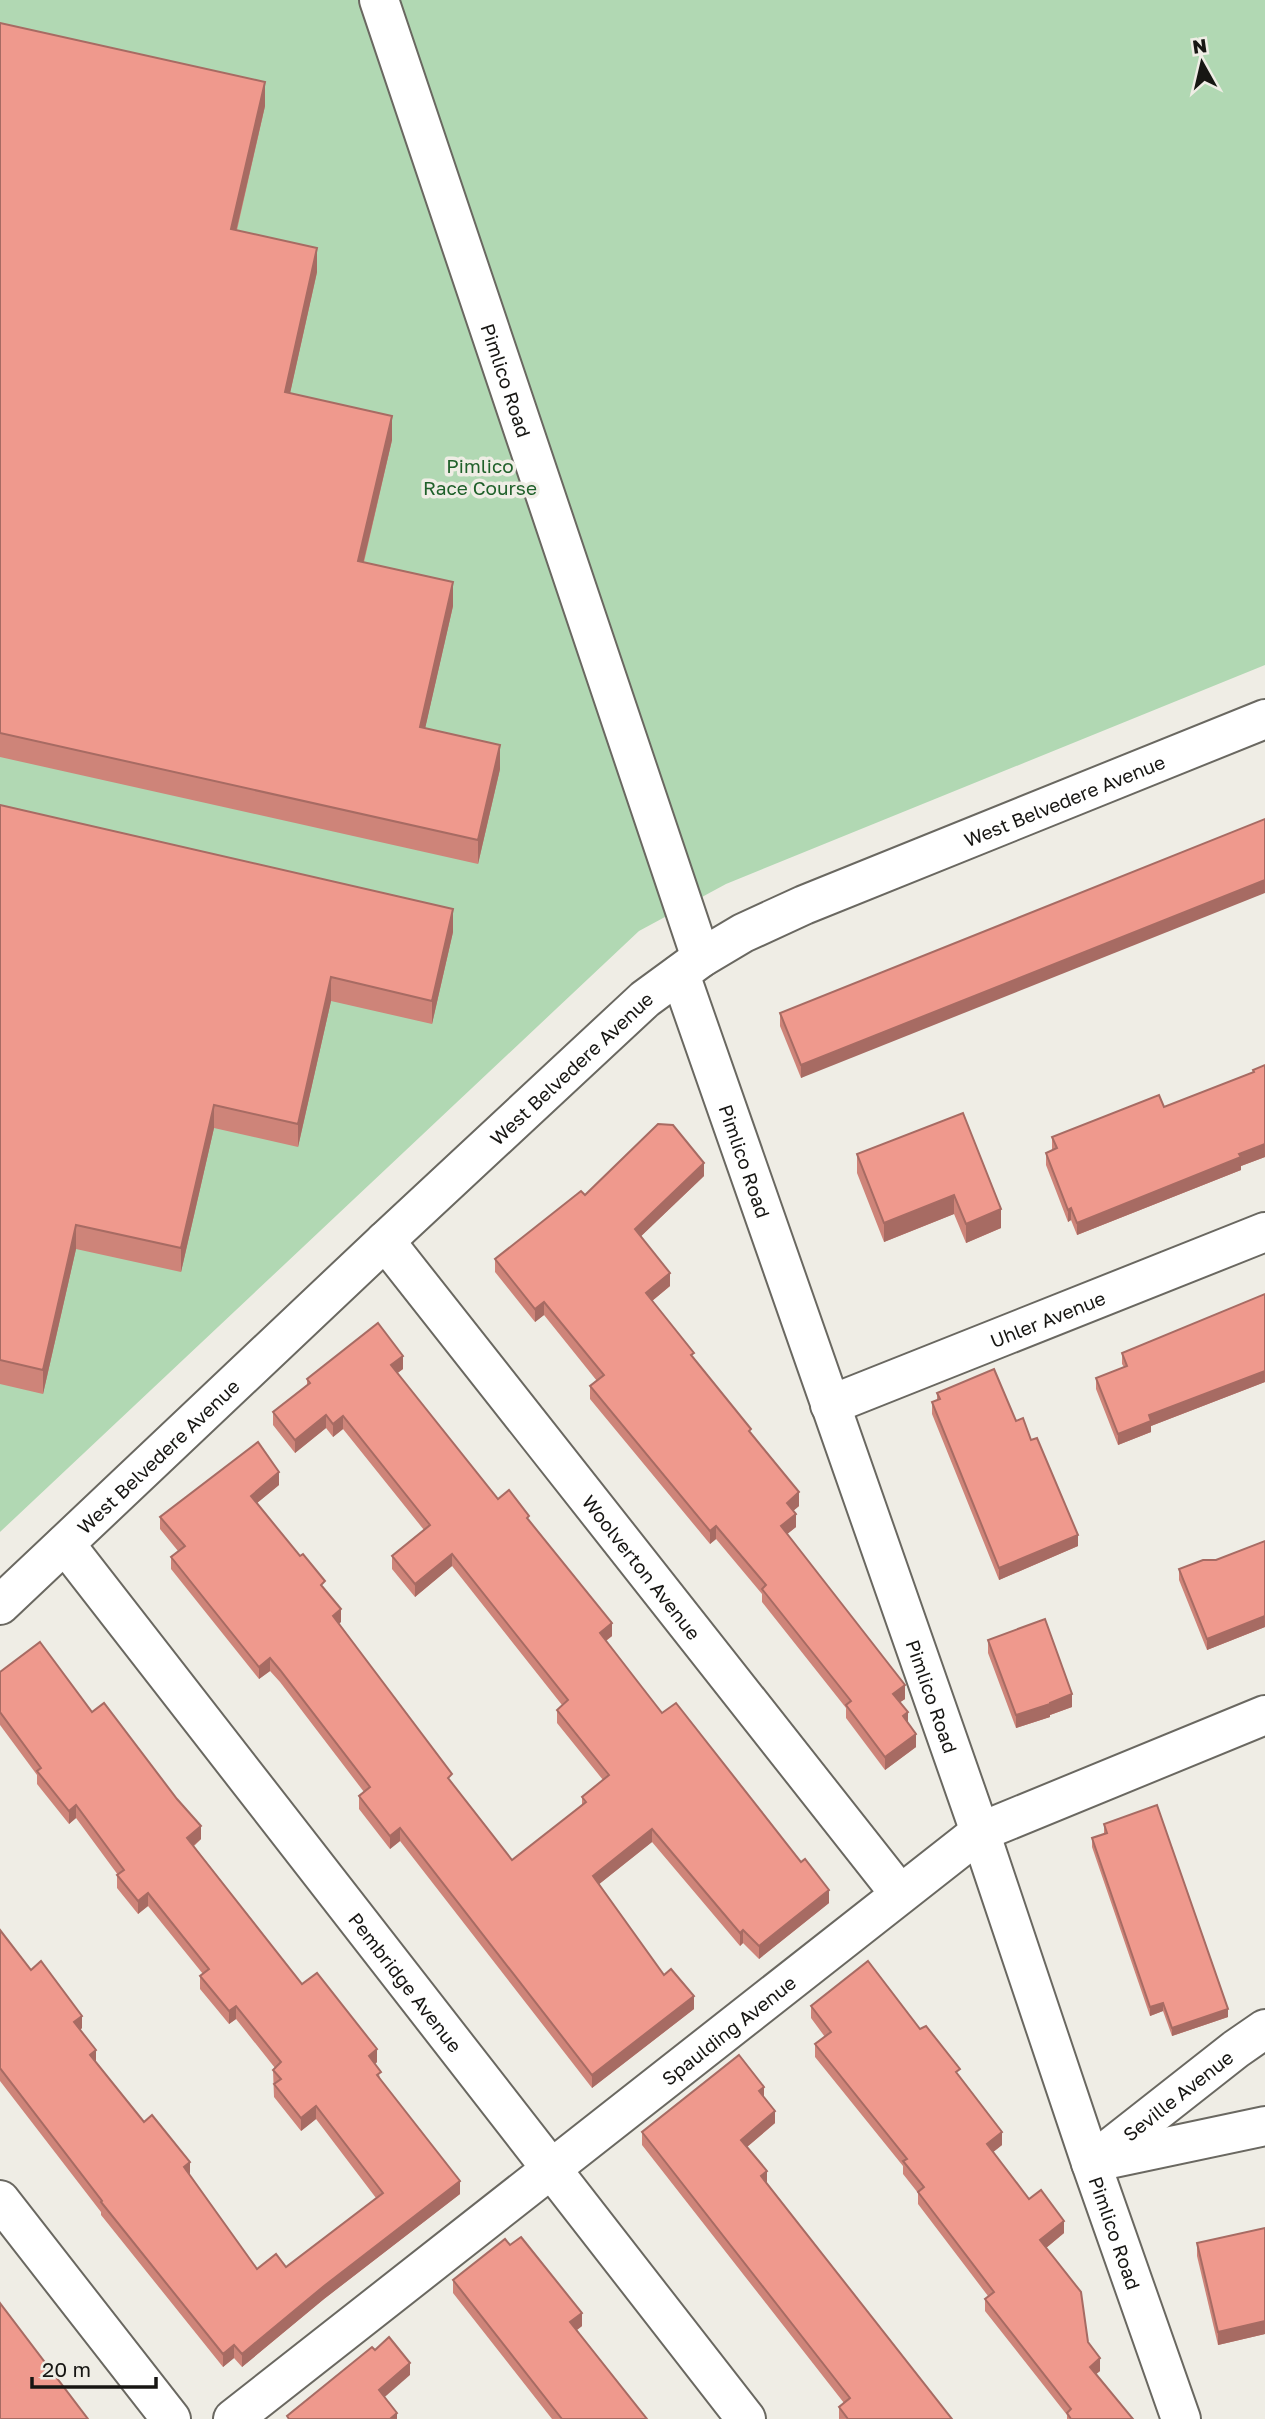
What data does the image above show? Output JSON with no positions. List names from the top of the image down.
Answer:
{
  "streets": {
    "street": [
      "Pimlico Road",
      "West Belvedere Avenue",
      "Uhler Avenue",
      "Woolverton Avenue",
      "Pembridge Avenue",
      "Spaulding Avenue",
      "Seville Avenue"
    ]
  },
  "crossings": [
    ["Pimlico Road", "West Belvedere Avenue"],
    ["Pimlico Road", "Uhler Avenue"],
    ["Pimlico Road", "Spaulding Avenue"],
    ["Pimlico Road", "Seville Avenue"],
    ["West Belvedere Avenue", "Woolverton Avenue"],
    ["West Belvedere Avenue", "Pembridge Avenue"],
    ["Woolverton Avenue", "Spaulding Avenue"],
    ["Pembridge Avenue", "Spaulding Avenue"]
  ],
  "parks": ["Pimlico Race Course"],
  "scale_bar": "20 m",
  "north": "top"
}
